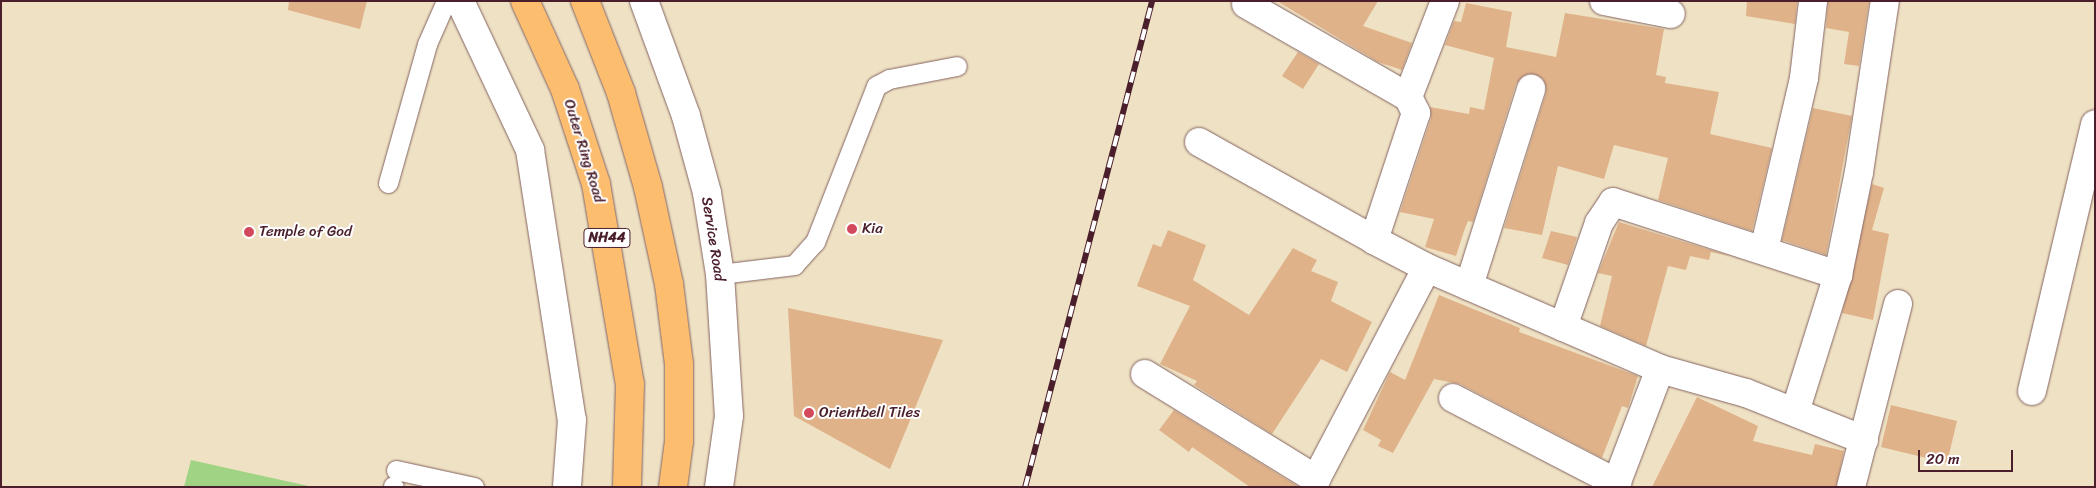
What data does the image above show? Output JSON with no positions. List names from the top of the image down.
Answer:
{
  "streets": {
    "highway": ["Outer Ring Road", "NH44"],
    "street": ["Service Road"]
  },
  "places": ["Kia", "Temple of God", "Orientbell Tiles"],
  "scale_bar": "20 m"
}
